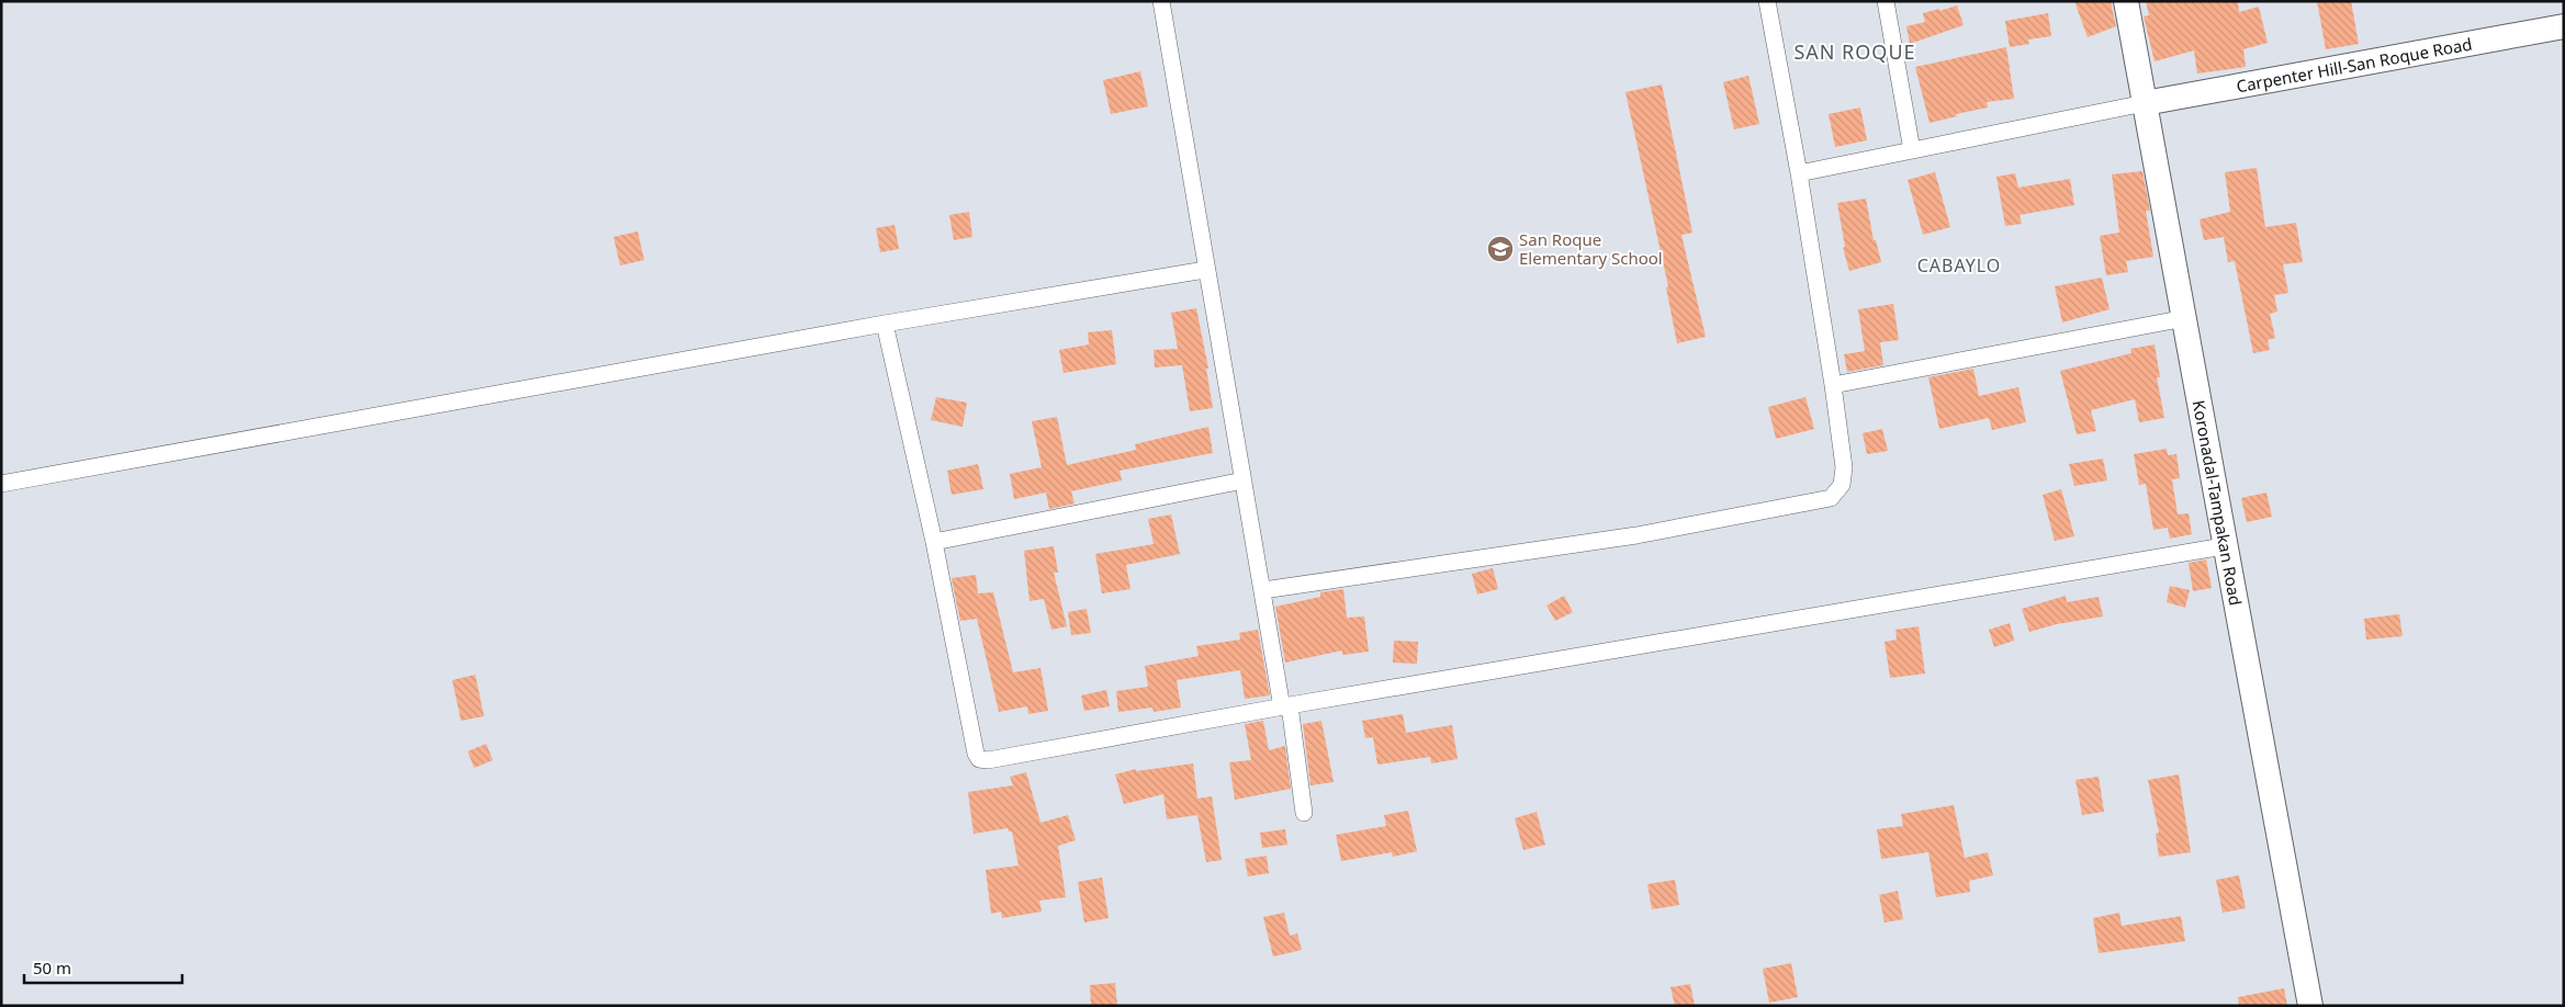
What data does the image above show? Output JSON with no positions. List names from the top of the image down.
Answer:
{
  "streets": {
    "main road": ["Carpenter Hill-San Roque Road", "Koronadal-Tampakan Road"]
  },
  "crossings": [
    ["Carpenter Hill-San Roque Road", "Koronadal-Tampakan Road"]
  ],
  "districts": ["SAN ROQUE", "CABAYLO"],
  "places": {
    "school or university": ["San Roque Elementary School"]
  },
  "scale_bar": "50 m"
}
